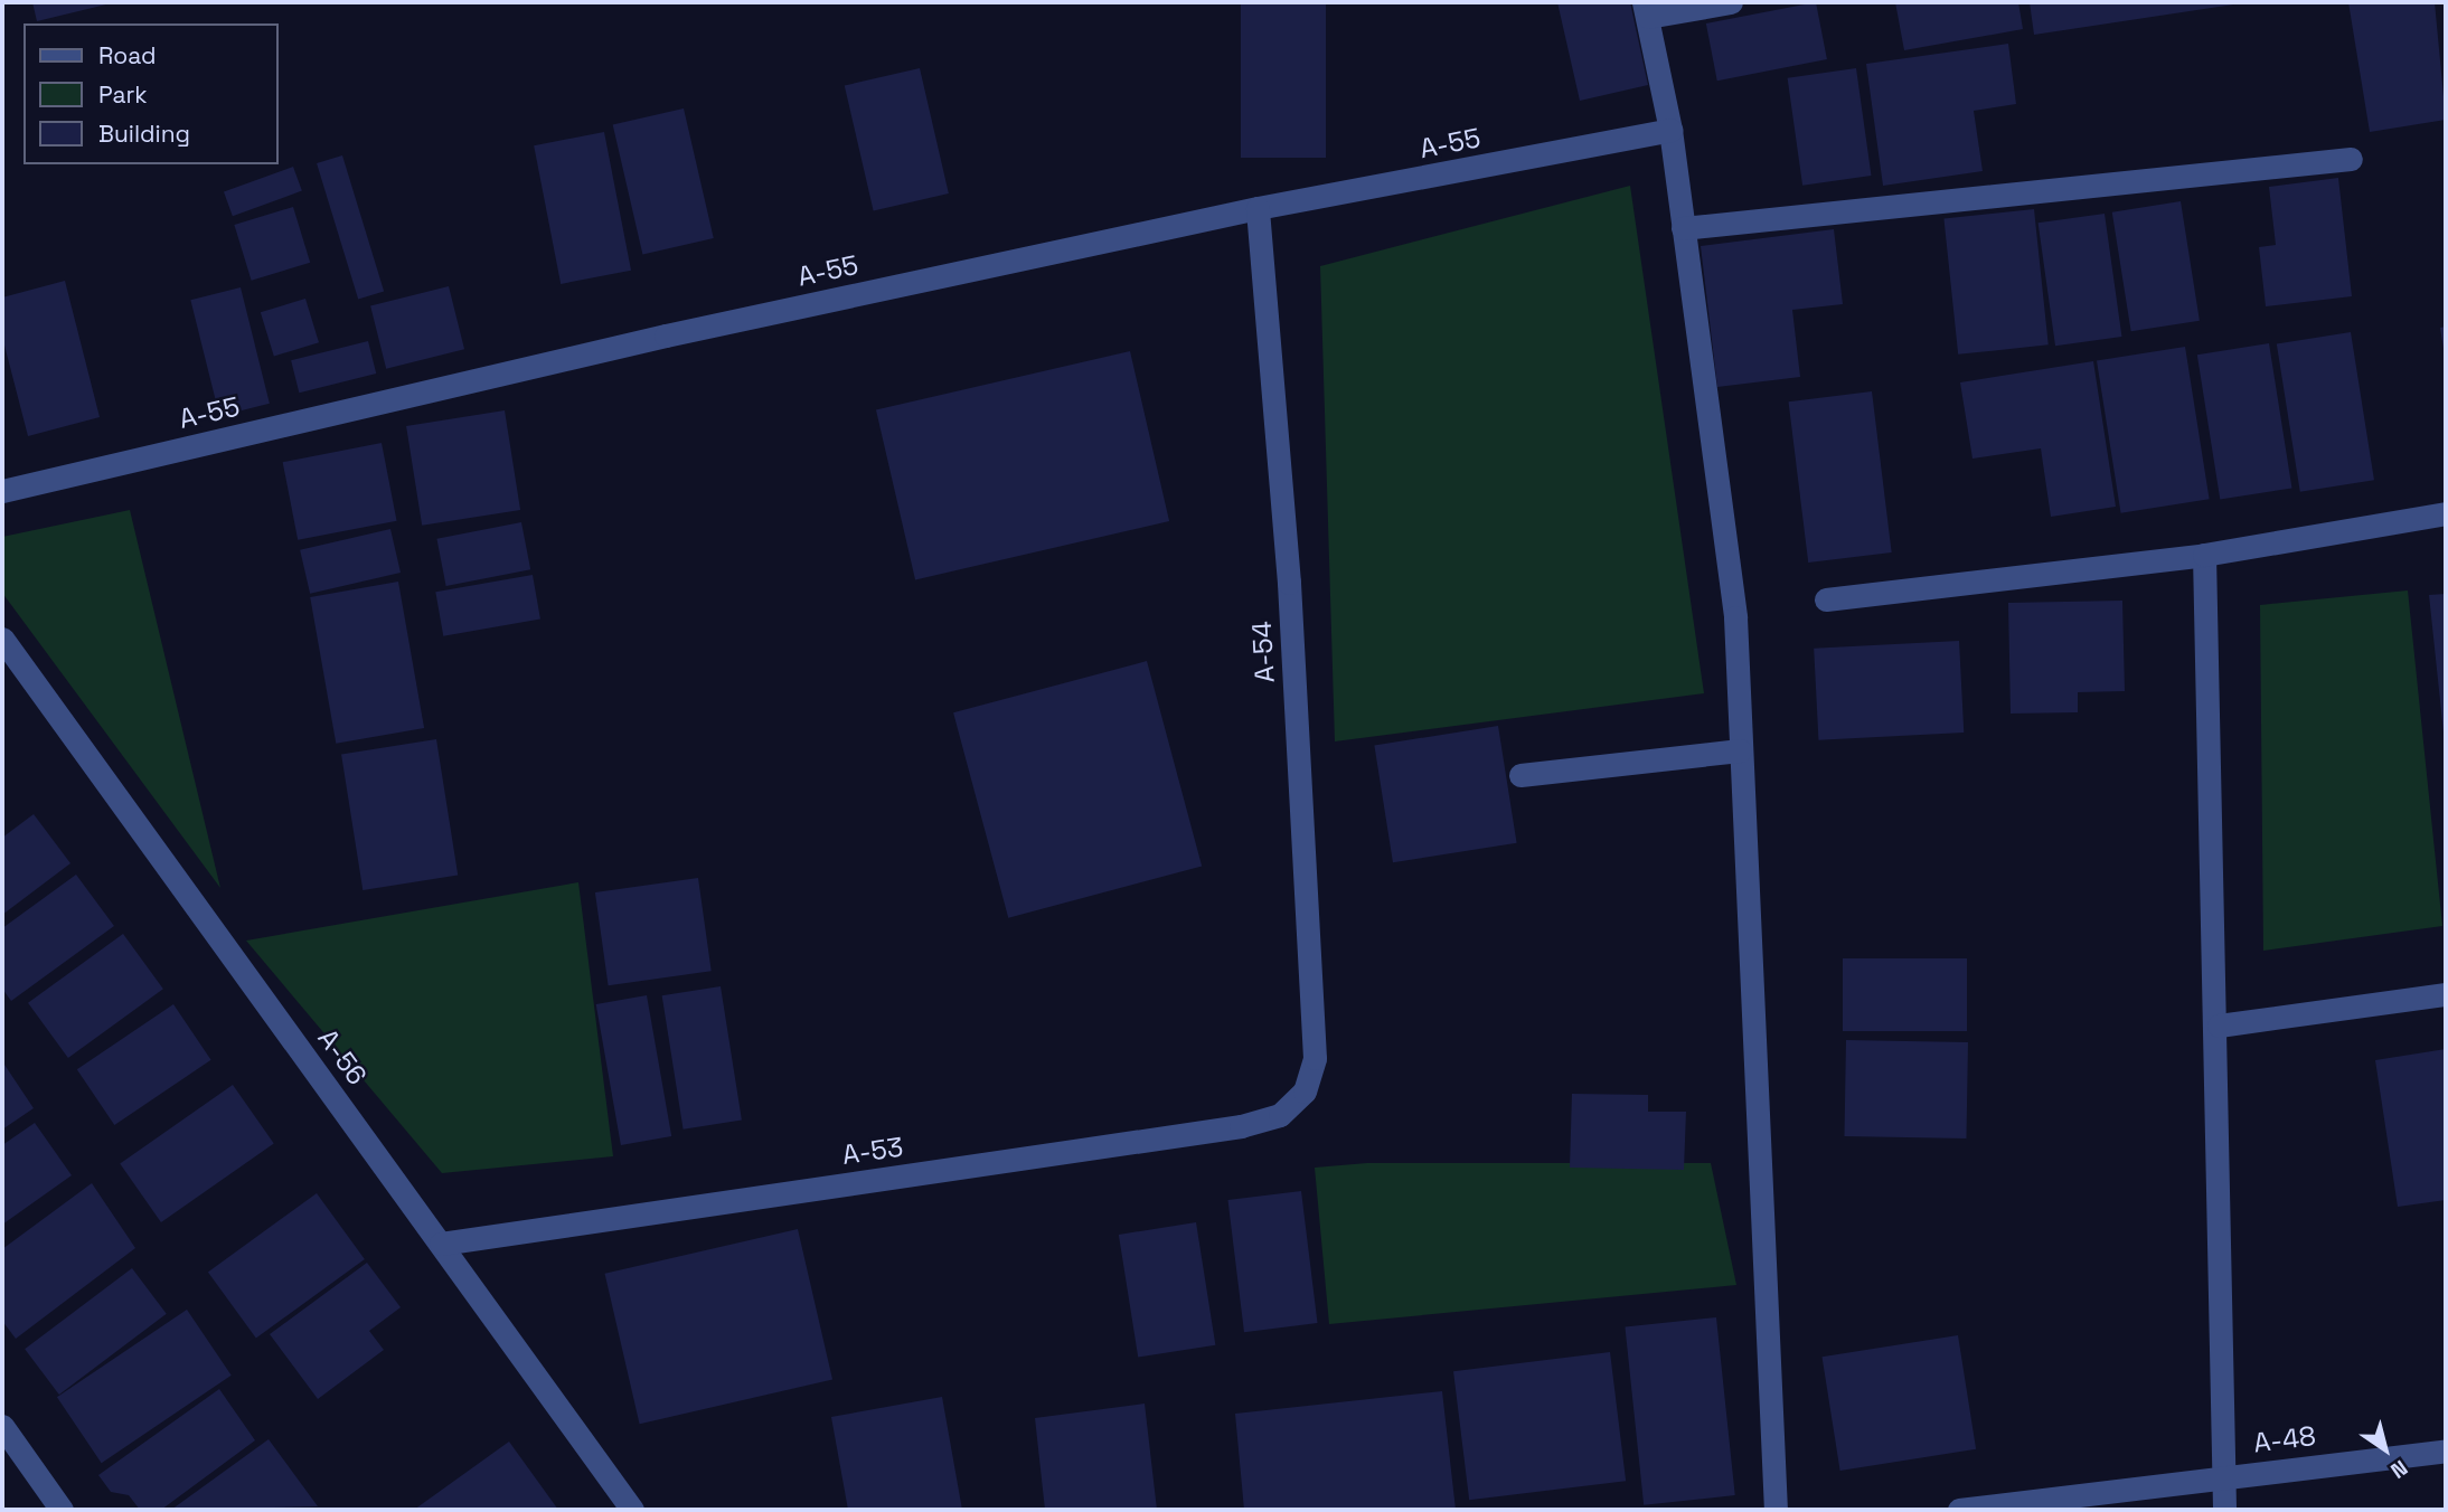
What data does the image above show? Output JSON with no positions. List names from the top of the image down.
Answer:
{
  "streets": {
    "street": [
      "A-55",
      "A-54",
      "A-56",
      "A-53",
      "A-48"
    ]
  },
  "crossings": [
    ["A-55", "A-54"],
    ["A-54", "A-53"],
    ["A-56", "A-53"]
  ],
  "legend": ["Road", "Park", "Building"],
  "north": "bottom right"
}
